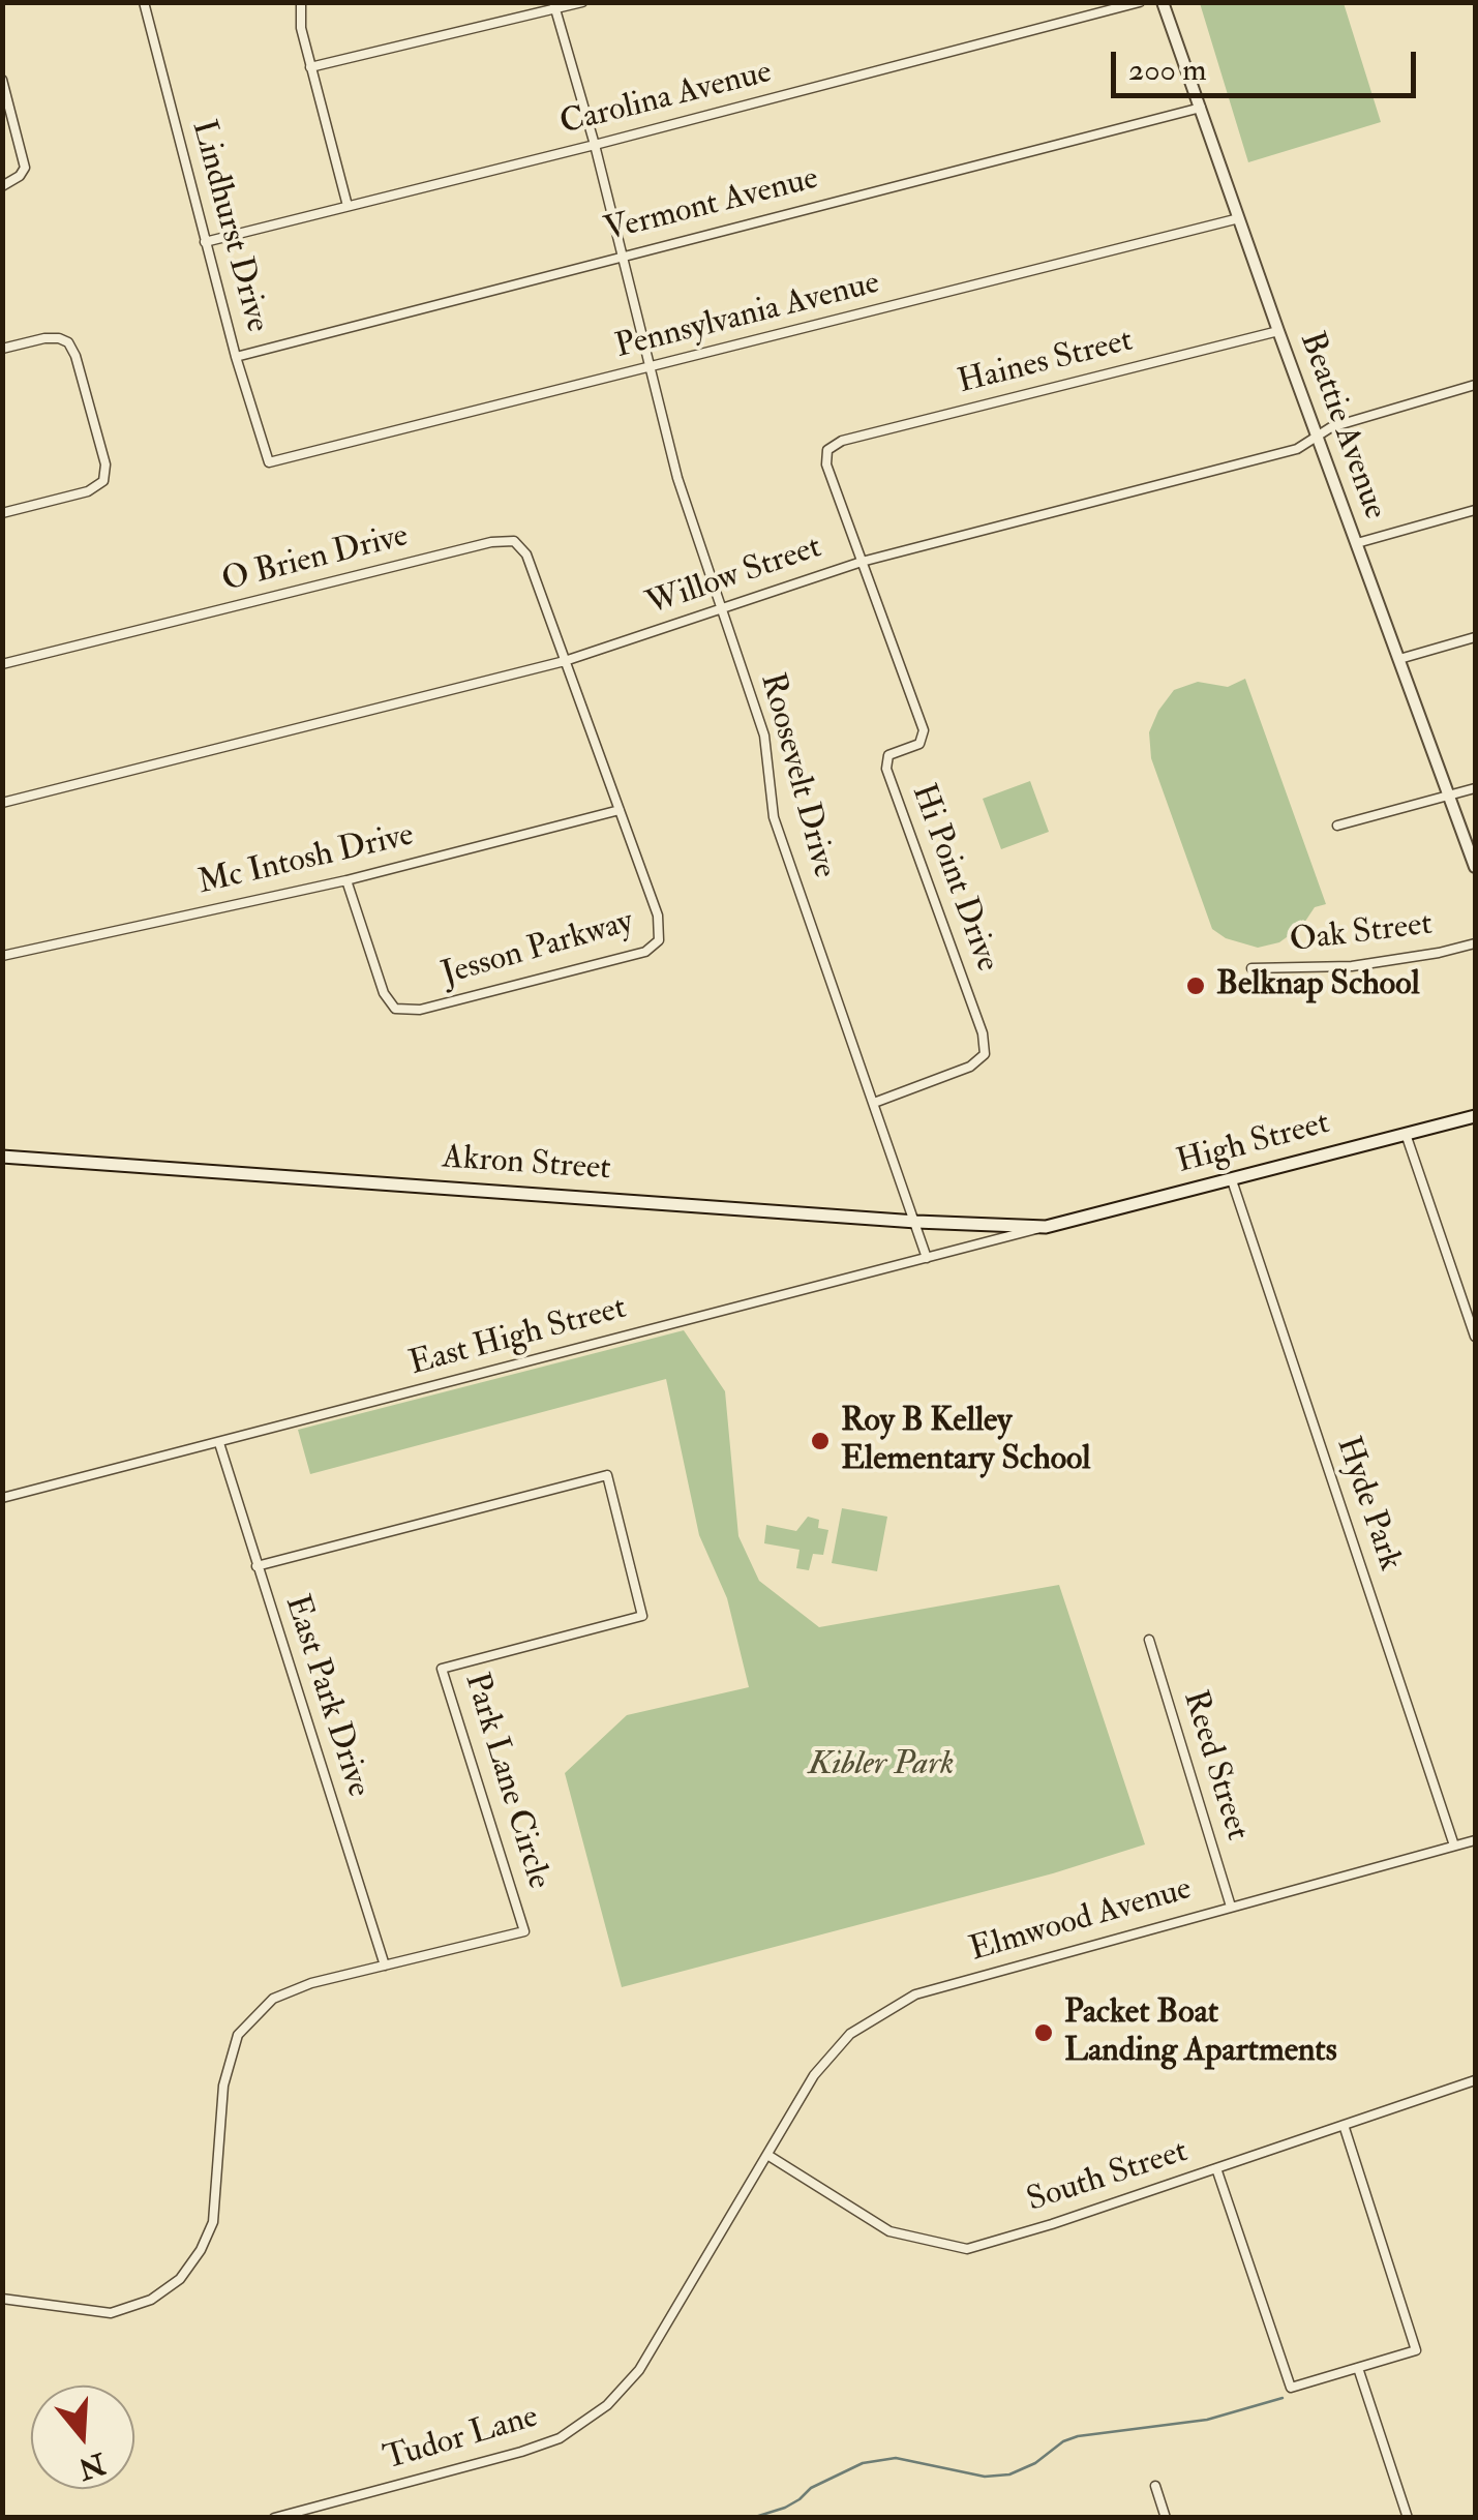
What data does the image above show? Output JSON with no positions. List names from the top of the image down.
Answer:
{
  "streets": {
    "main road": ["High Street", "Akron Street"],
    "street": [
      "Carolina Avenue",
      "Vermont Avenue",
      "Lindhurst Drive",
      "Pennsylvania Avenue",
      "Haines Street",
      "Beattie Avenue",
      "O Brien Drive",
      "Willow Street",
      "Roosevelt Drive",
      "Mc Intosh Drive",
      "Hi Point Drive",
      "Oak Street",
      "Jesson Parkway",
      "East High Street",
      "Hyde Park",
      "East Park Drive",
      "Reed Street",
      "Park Lane Circle",
      "Elmwood Avenue",
      "South Street",
      "Tudor Lane"
    ]
  },
  "crossings": [
    ["Carolina Avenue", "Lindhurst Drive"],
    ["Carolina Avenue", "Roosevelt Drive"],
    ["Vermont Avenue", "Lindhurst Drive"],
    ["Vermont Avenue", "Beattie Avenue"],
    ["Vermont Avenue", "Roosevelt Drive"],
    ["Lindhurst Drive", "Pennsylvania Avenue"],
    ["Pennsylvania Avenue", "Beattie Avenue"],
    ["Pennsylvania Avenue", "Roosevelt Drive"],
    ["Haines Street", "Beattie Avenue"],
    ["Haines Street", "Hi Point Drive"],
    ["Beattie Avenue", "Willow Street"],
    ["O Brien Drive", "Willow Street"],
    ["O Brien Drive", "Jesson Parkway"],
    ["Willow Street", "Roosevelt Drive"],
    ["Willow Street", "Hi Point Drive"],
    ["Willow Street", "Jesson Parkway"],
    ["Roosevelt Drive", "Hi Point Drive"],
    ["Roosevelt Drive", "Akron Street"],
    ["Roosevelt Drive", "East High Street"],
    ["Mc Intosh Drive", "Jesson Parkway"],
    ["High Street", "Akron Street"],
    ["High Street", "East High Street"],
    ["High Street", "Hyde Park"],
    ["Akron Street", "East High Street"],
    ["East High Street", "East Park Drive"],
    ["Hyde Park", "Elmwood Avenue"],
    ["East Park Drive", "Park Lane Circle"],
    ["Reed Street", "Elmwood Avenue"],
    ["Elmwood Avenue", "South Street"],
    ["Elmwood Avenue", "Tudor Lane"],
    ["South Street", "Tudor Lane"]
  ],
  "parks": ["Kibler Park"],
  "places": ["Belknap School", "Roy B Kelley Elementary School", "Packet Boat Landing Apartments"],
  "scale_bar": "200 m",
  "north": "bottom"
}
